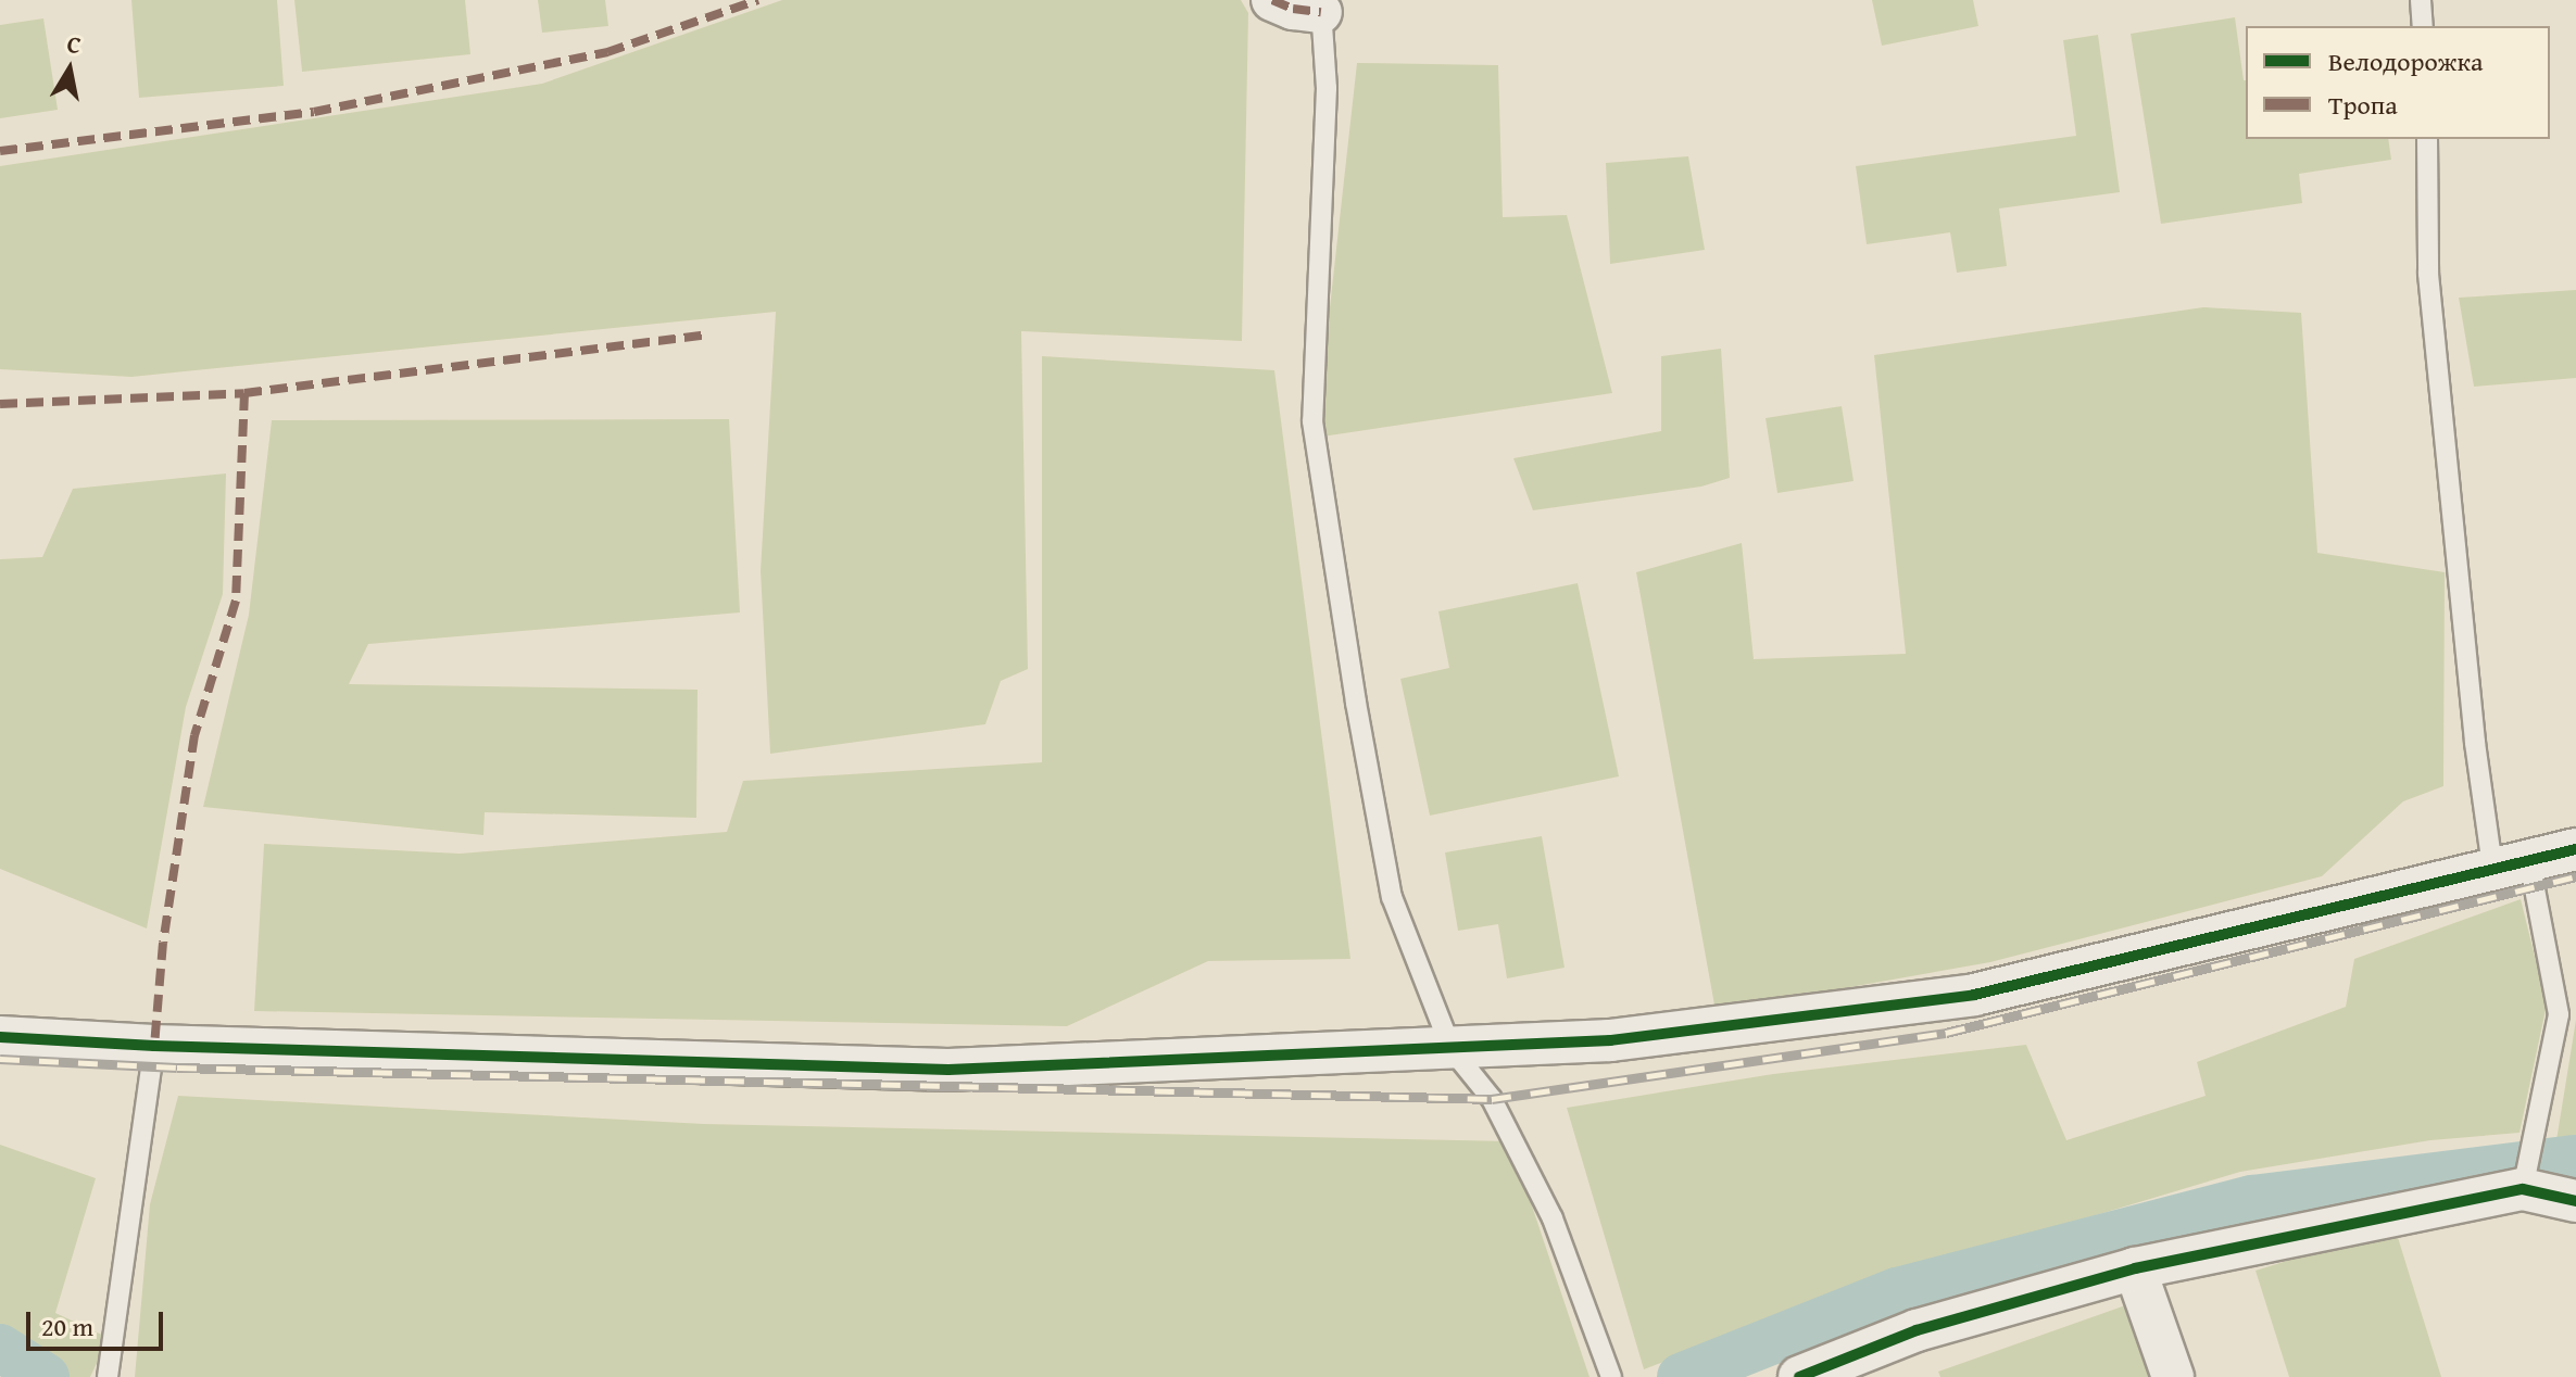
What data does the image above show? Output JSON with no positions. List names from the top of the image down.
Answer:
{
  "legend": ["Велодорожка", "Тропа"],
  "scale_bar": "20 m",
  "north": "top"
}
